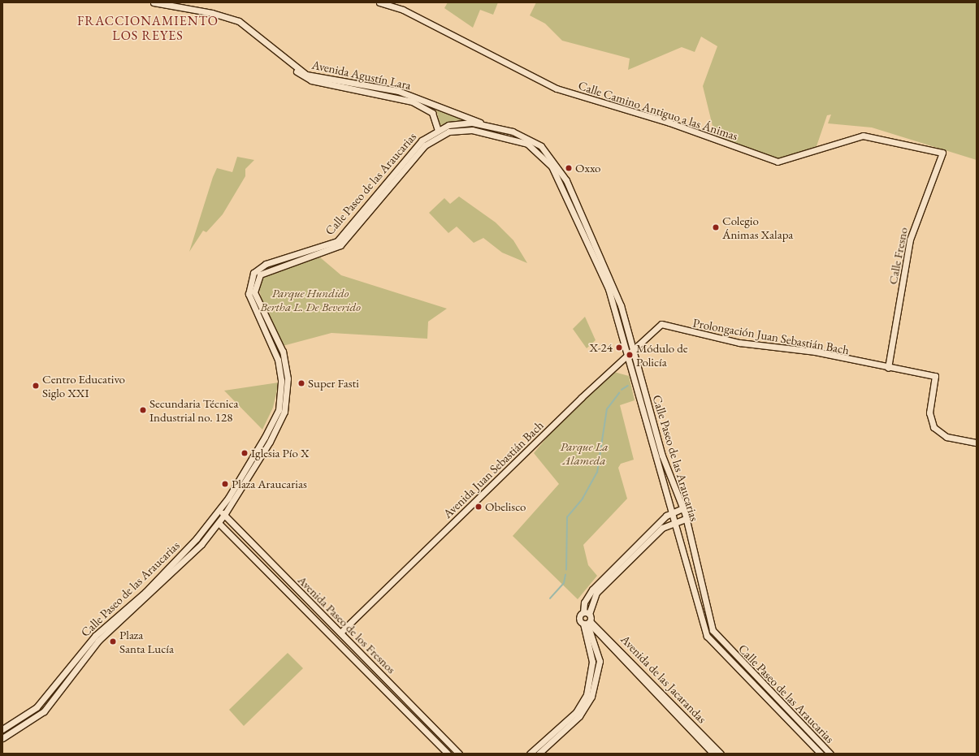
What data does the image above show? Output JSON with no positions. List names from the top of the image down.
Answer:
{
  "streets": {
    "main road": [
      "Avenida Agustín Lara",
      "Calle Camino Antiguo a las Ánimas",
      "Calle Paseo de las Araucarias",
      "Calle Fresno",
      "Prolongación Juan Sebastián Bach",
      "Avenida Juan Sebastián Bach",
      "Avenida Paseo de los Fresnos",
      "Avenida de las Jacarandas"
    ]
  },
  "crossings": [
    ["Avenida Agustín Lara", "Calle Paseo de las Araucarias"],
    ["Calle Camino Antiguo a las Ánimas", "Calle Fresno"],
    ["Calle Paseo de las Araucarias", "Avenida Juan Sebastián Bach"],
    ["Calle Paseo de las Araucarias", "Avenida Paseo de los Fresnos"],
    ["Calle Fresno", "Prolongación Juan Sebastián Bach"],
    ["Prolongación Juan Sebastián Bach", "Avenida Juan Sebastián Bach"],
    ["Avenida Juan Sebastián Bach", "Avenida Paseo de los Fresnos"]
  ],
  "districts": ["FRACCIONAMIENTO LOS REYES"],
  "parks": ["Parque Hundido Bertha L. De Beverido", "Parque La Alameda"],
  "places": [
    "Oxxo",
    "Colegio Ánimas Xalapa",
    "X-24",
    "Módulo de Policía",
    "Super Fasti",
    "Centro Educativo Siglo XXI",
    "Secundaria Técnica Industrial no. 128",
    "Iglesia Pío X",
    "Plaza Araucarias",
    "Obelisco",
    "Plaza Santa Lucía"
  ]
}
